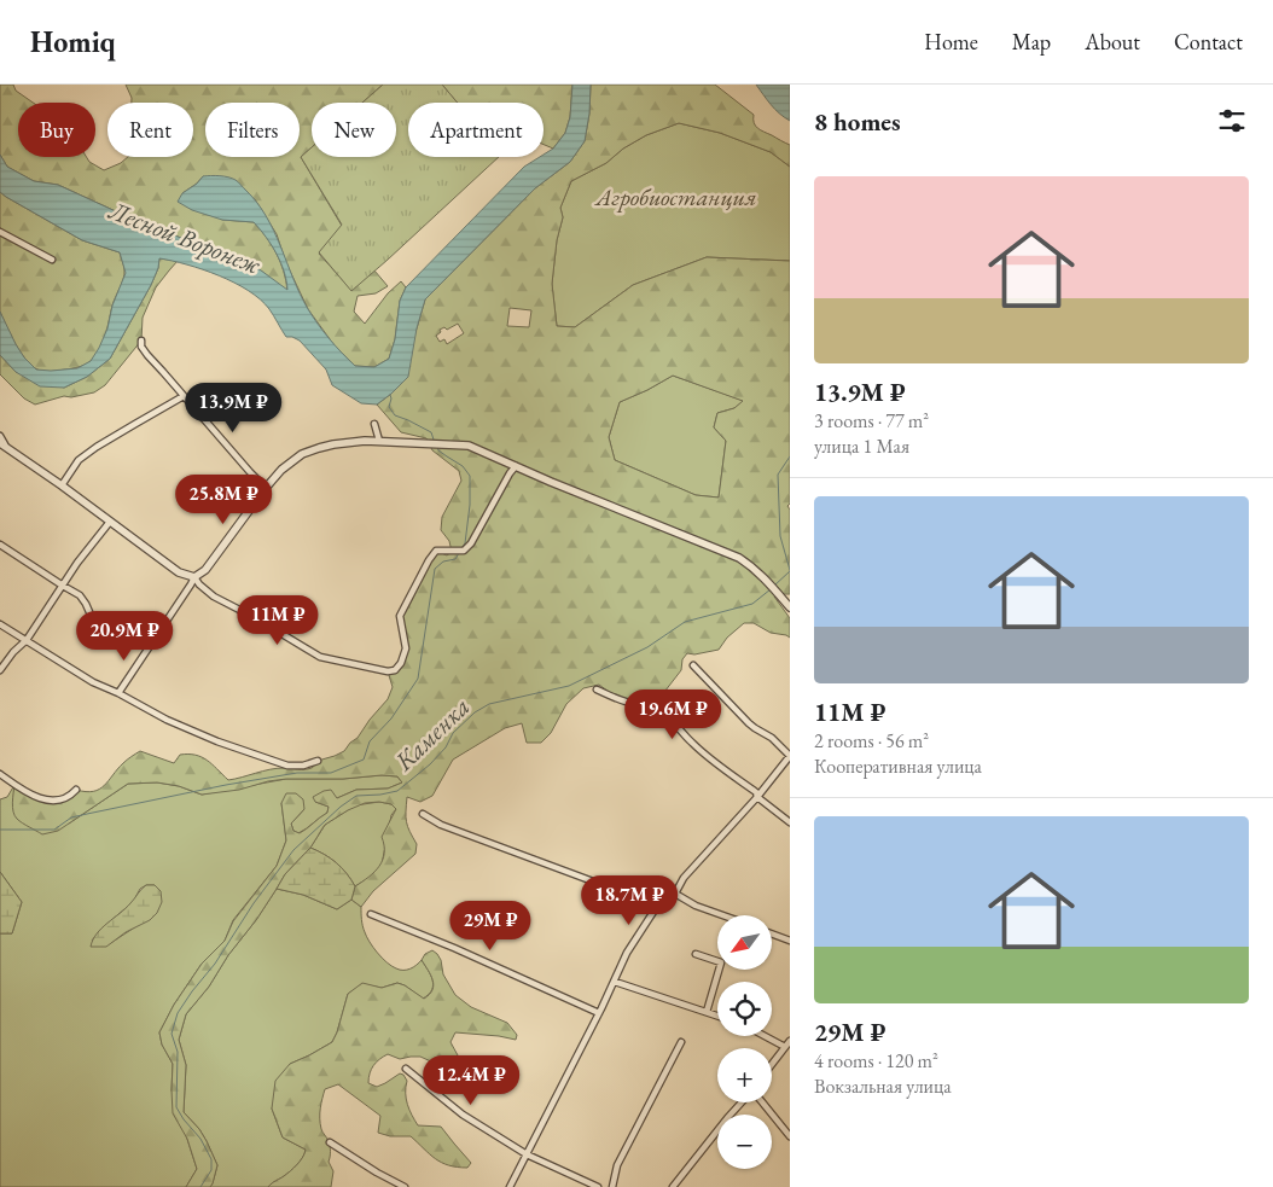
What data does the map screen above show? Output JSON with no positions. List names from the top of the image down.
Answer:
{
  "water": ["Лесной Воронеж", "Каменка"],
  "parks": ["Агробиостанция"],
  "north": "bottom left",
  "page": {
    "header": "Homiq",
    "nav": [
      "Home",
      "Map",
      "About",
      "Contact"
    ],
    "heading": "8 homes",
    "chip": [
      "Buy",
      "Rent",
      "Filters",
      "New",
      "Apartment"
    ],
    "list": [
      {
        "name": "13.9M ₽",
        "note": "3 rooms · 77 m² · улица 1 Мая"
      },
      {
        "name": "11M ₽",
        "note": "2 rooms · 56 m² · Кооперативная улица"
      },
      {
        "name": "29M ₽",
        "note": "4 rooms · 120 m² · Вокзальная улица"
      }
    ],
    "price": [
      "13.9M ₽",
      "25.8M ₽",
      "11M ₽",
      "20.9M ₽",
      "19.6M ₽",
      "18.7M ₽",
      "29M ₽",
      "12.4M ₽"
    ],
    "map_buttons": ["+", "−"]
  }
}
